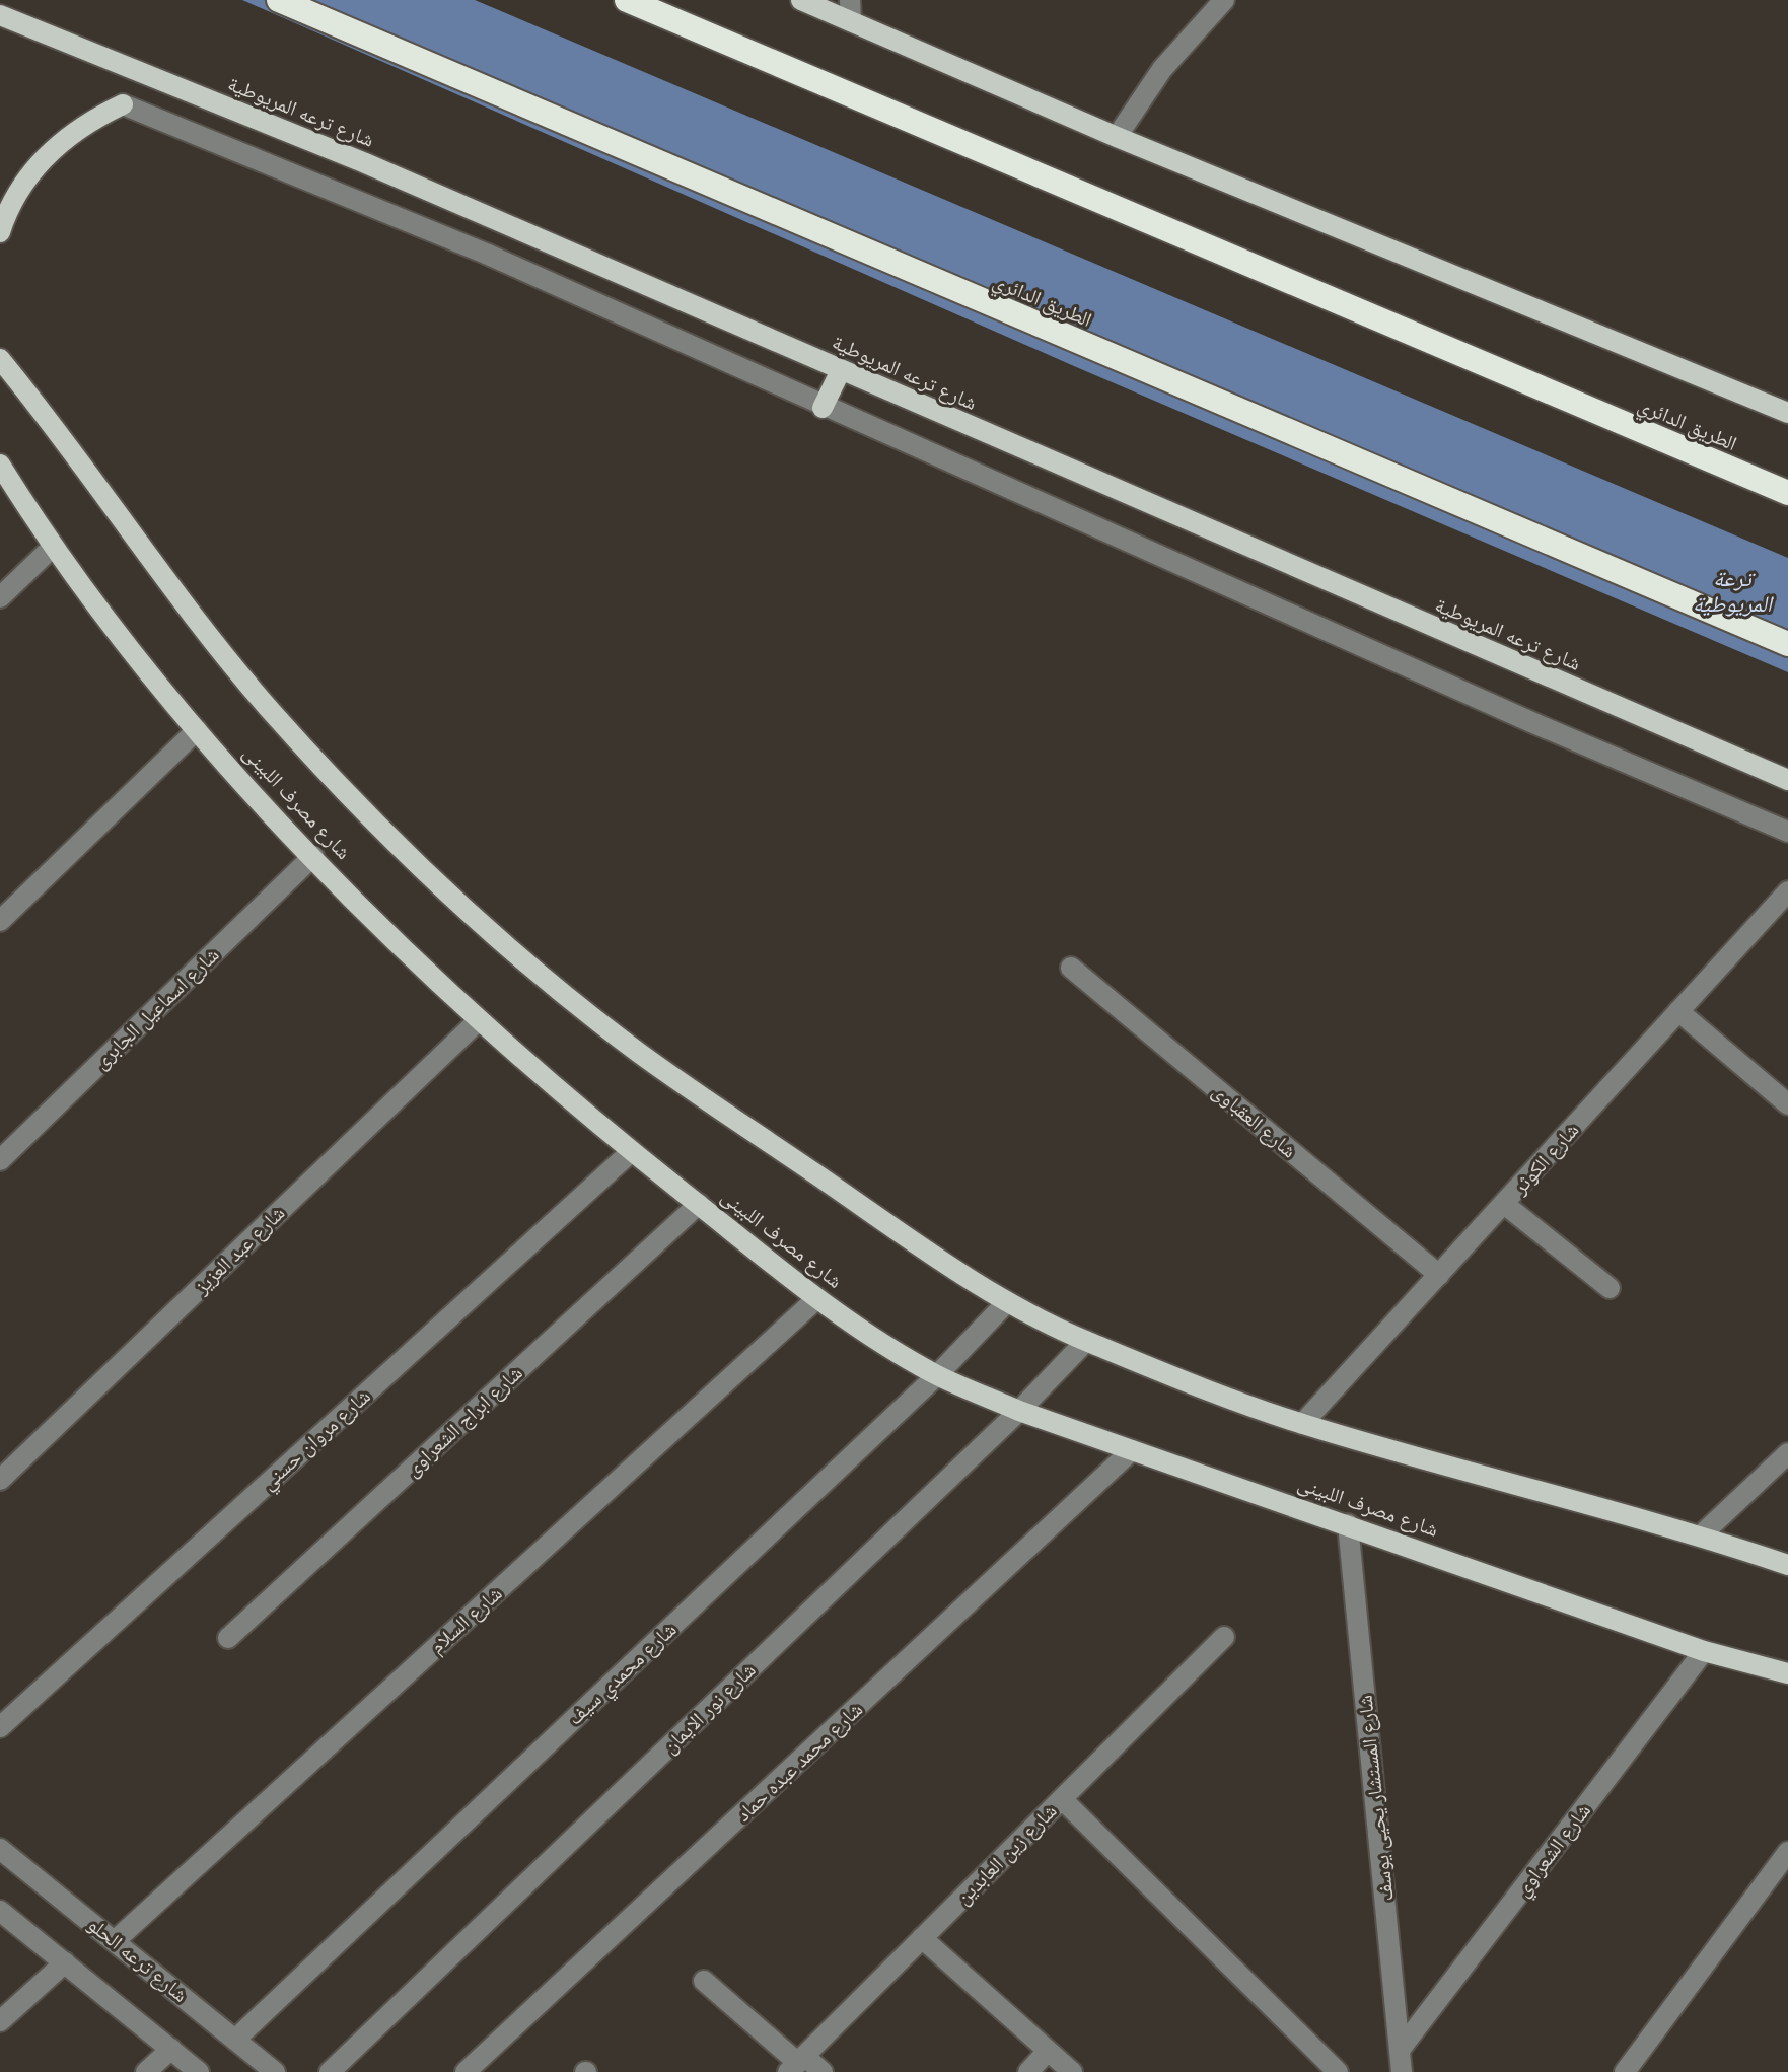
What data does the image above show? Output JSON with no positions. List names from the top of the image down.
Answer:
{
  "streets": {
    "highway": ["الطريق الدائري"],
    "main road": ["شارع ترعه المريوطية", "شارع مصرف اللبينى"],
    "street": [
      "شارع اسماعيل الجابرى",
      "شارع العقباوى",
      "شارع الكوثر",
      "شارع عبد العزيز",
      "شارع ابراج الشعراوى",
      "شارع مروان حسني",
      "شارع السلام",
      "شارع محمدي سيف",
      "شارع نور الايمان",
      "شارع محمد عبده حماد",
      "شارع المستشار يحيى يوسف",
      "شارع الشعراوي",
      "شارع زين العابدين",
      "شارع ترعه الحلو"
    ]
  },
  "crossings": [
    ["شارع مصرف اللبينى", "شارع اسماعيل الجابرى"],
    ["شارع مصرف اللبينى", "شارع الكوثر"],
    ["شارع مصرف اللبينى", "شارع عبد العزيز"],
    ["شارع مصرف اللبينى", "شارع ابراج الشعراوى"],
    ["شارع مصرف اللبينى", "شارع مروان حسني"],
    ["شارع مصرف اللبينى", "شارع السلام"],
    ["شارع مصرف اللبينى", "شارع محمدي سيف"],
    ["شارع مصرف اللبينى", "شارع نور الايمان"],
    ["شارع مصرف اللبينى", "شارع محمد عبده حماد"],
    ["شارع مصرف اللبينى", "شارع المستشار يحيى يوسف"],
    ["شارع مصرف اللبينى", "شارع الشعراوي"],
    ["شارع العقباوى", "شارع الكوثر"],
    ["شارع السلام", "شارع ترعه الحلو"],
    ["شارع محمدي سيف", "شارع ترعه الحلو"],
    ["شارع المستشار يحيى يوسف", "شارع الشعراوي"]
  ],
  "water": ["ترعة المريوطية"]
}
